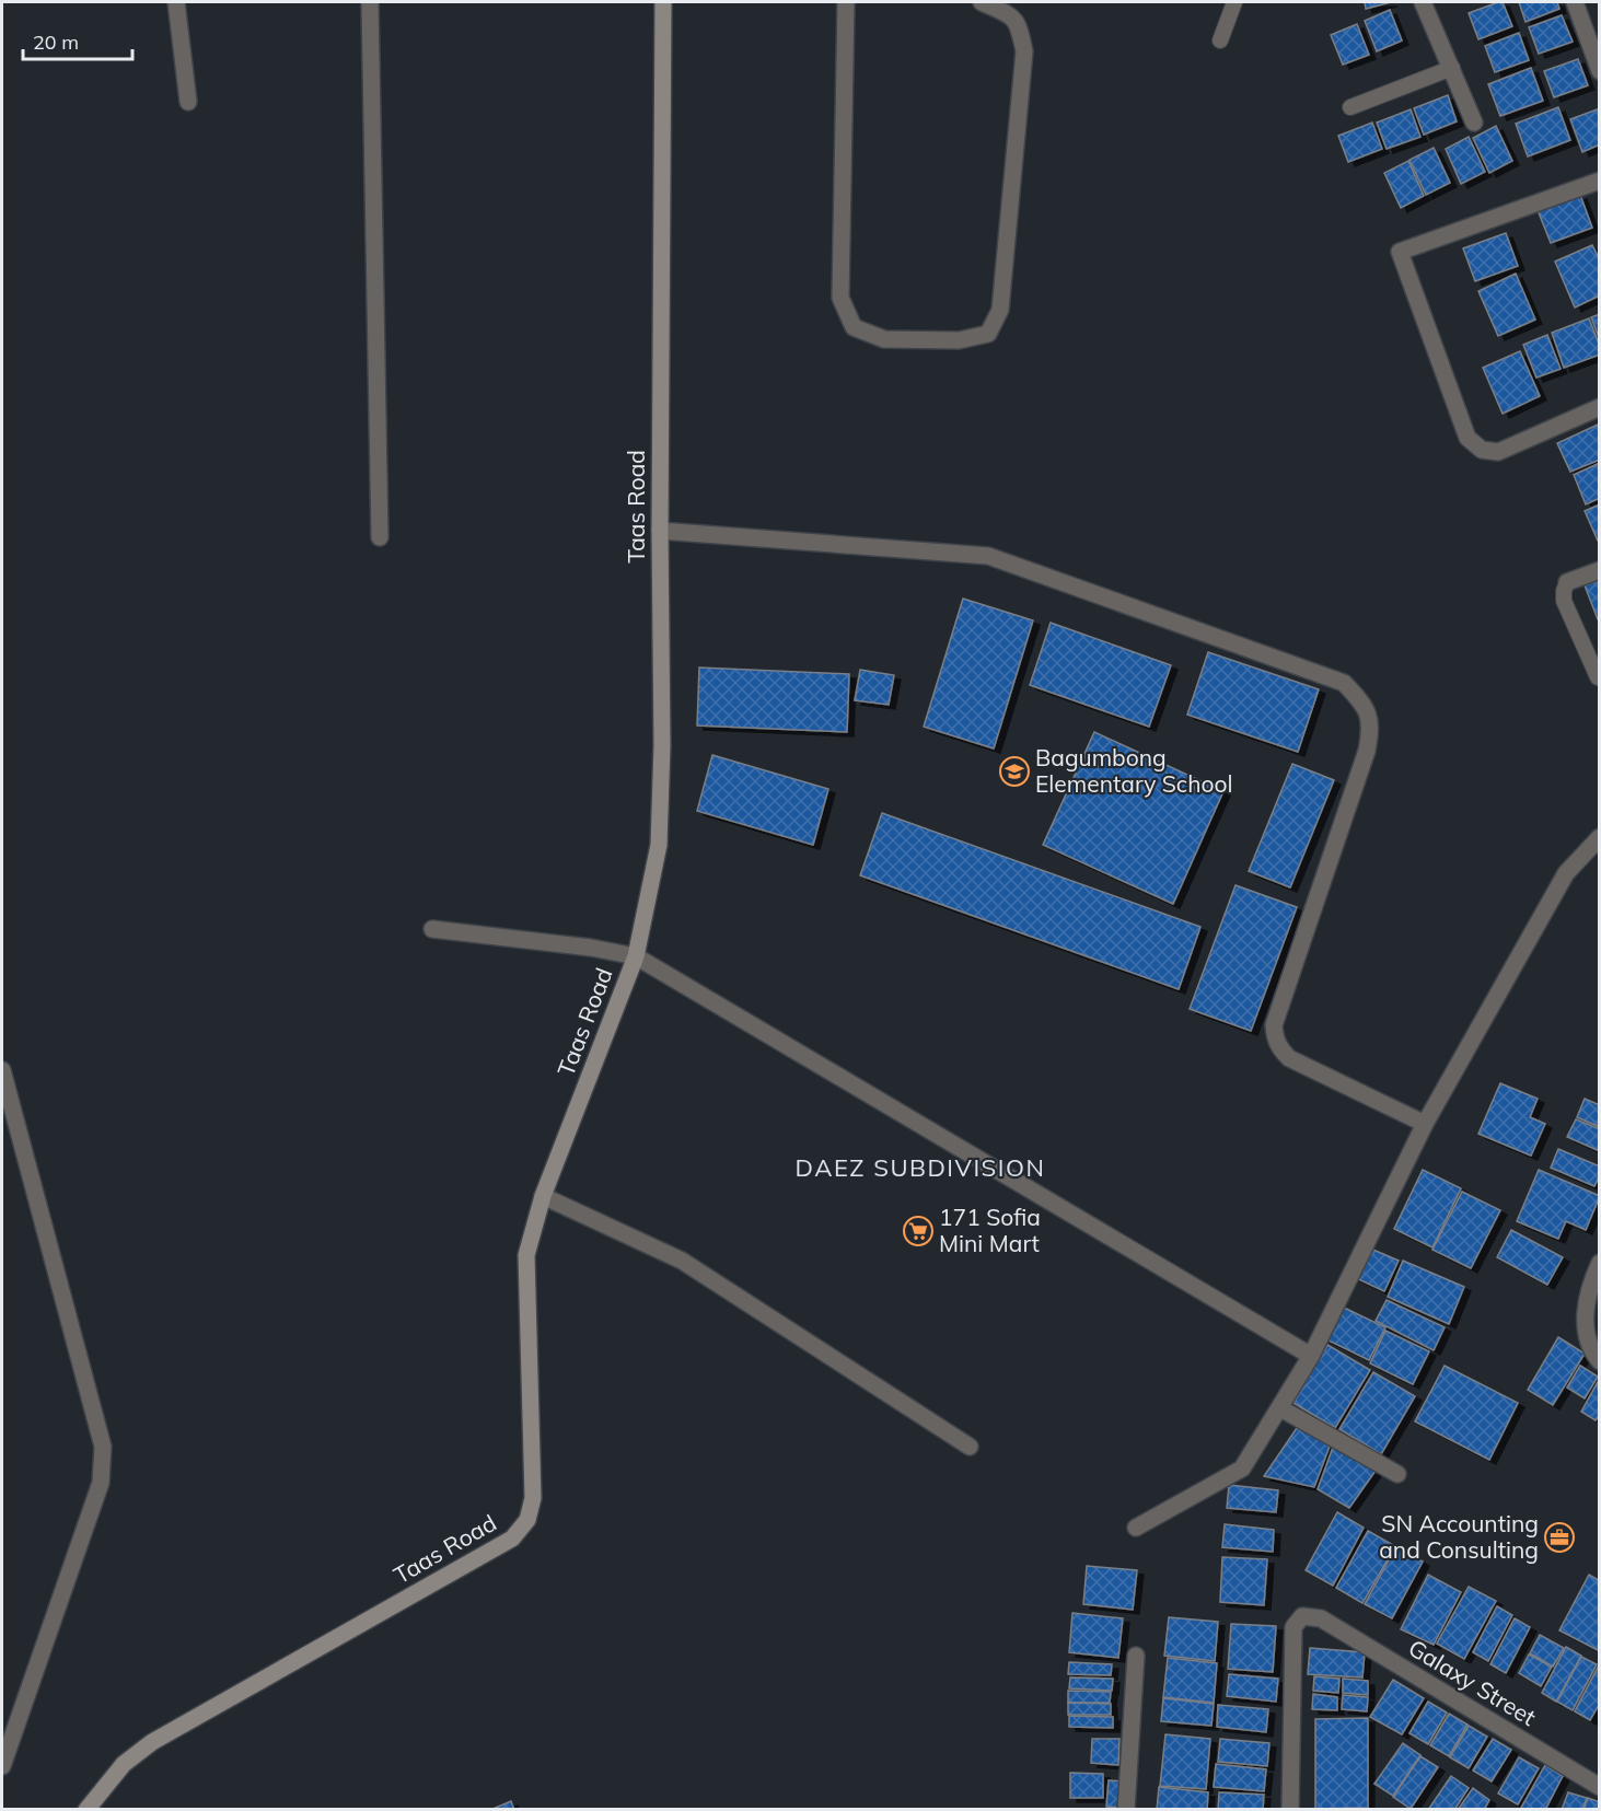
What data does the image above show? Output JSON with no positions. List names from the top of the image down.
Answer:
{
  "streets": {
    "street": ["Taas Road", "Galaxy Street"]
  },
  "districts": ["DAEZ SUBDIVISION"],
  "places": {
    "school or university": ["Bagumbong Elementary School"],
    "supermarket": ["171 Sofia Mini Mart"],
    "office": ["SN Accounting and Consulting"]
  },
  "scale_bar": "20 m"
}
